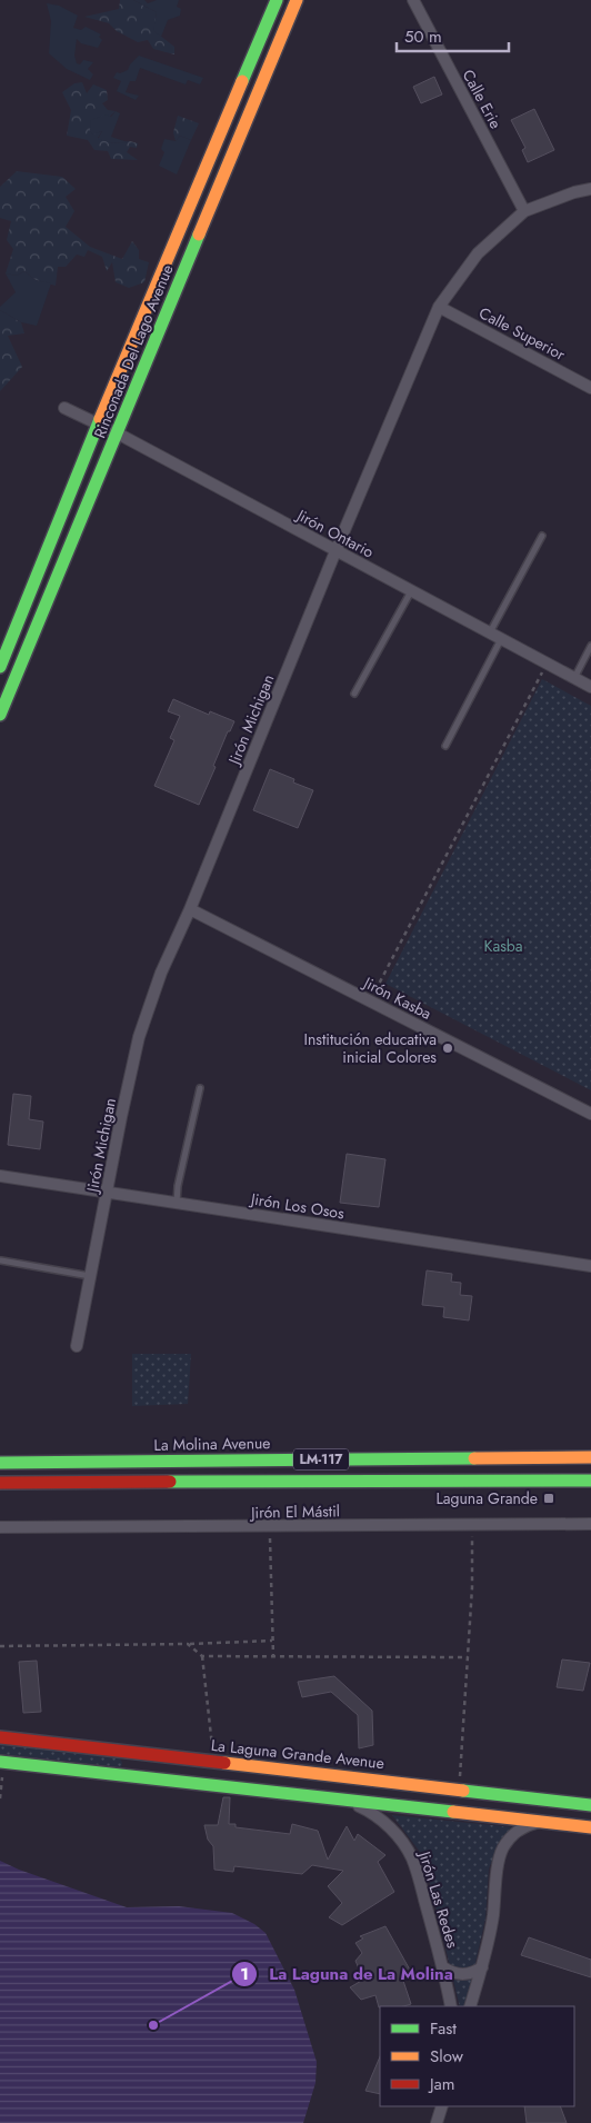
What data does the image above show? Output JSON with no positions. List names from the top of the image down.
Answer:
{
  "streets": {
    "street": [
      "Calle Erie",
      "Calle Superior",
      "Rinconada Del Lago Avenue",
      "Jirón Ontario",
      "Jirón Michigan",
      "Jirón Kasba",
      "Jirón Los Osos",
      "La Molina Avenue",
      "LM-117",
      "Jirón El Mástil",
      "La Laguna Grande Avenue",
      "Jirón Las Redes"
    ]
  },
  "crossings": [
    ["Calle Erie", "Jirón Michigan"],
    ["Calle Superior", "Jirón Michigan"],
    ["Rinconada Del Lago Avenue", "Jirón Ontario"],
    ["Jirón Ontario", "Jirón Michigan"],
    ["Jirón Michigan", "Jirón Kasba"],
    ["Jirón Michigan", "Jirón Los Osos"]
  ],
  "parks": ["Kasba"],
  "places": {
    "other": ["Institución educativa inicial Colores", "La Laguna de La Molina"],
    "transit": ["Laguna Grande"]
  },
  "legend": ["Fast", "Slow", "Jam"],
  "scale_bar": "50 m"
}
